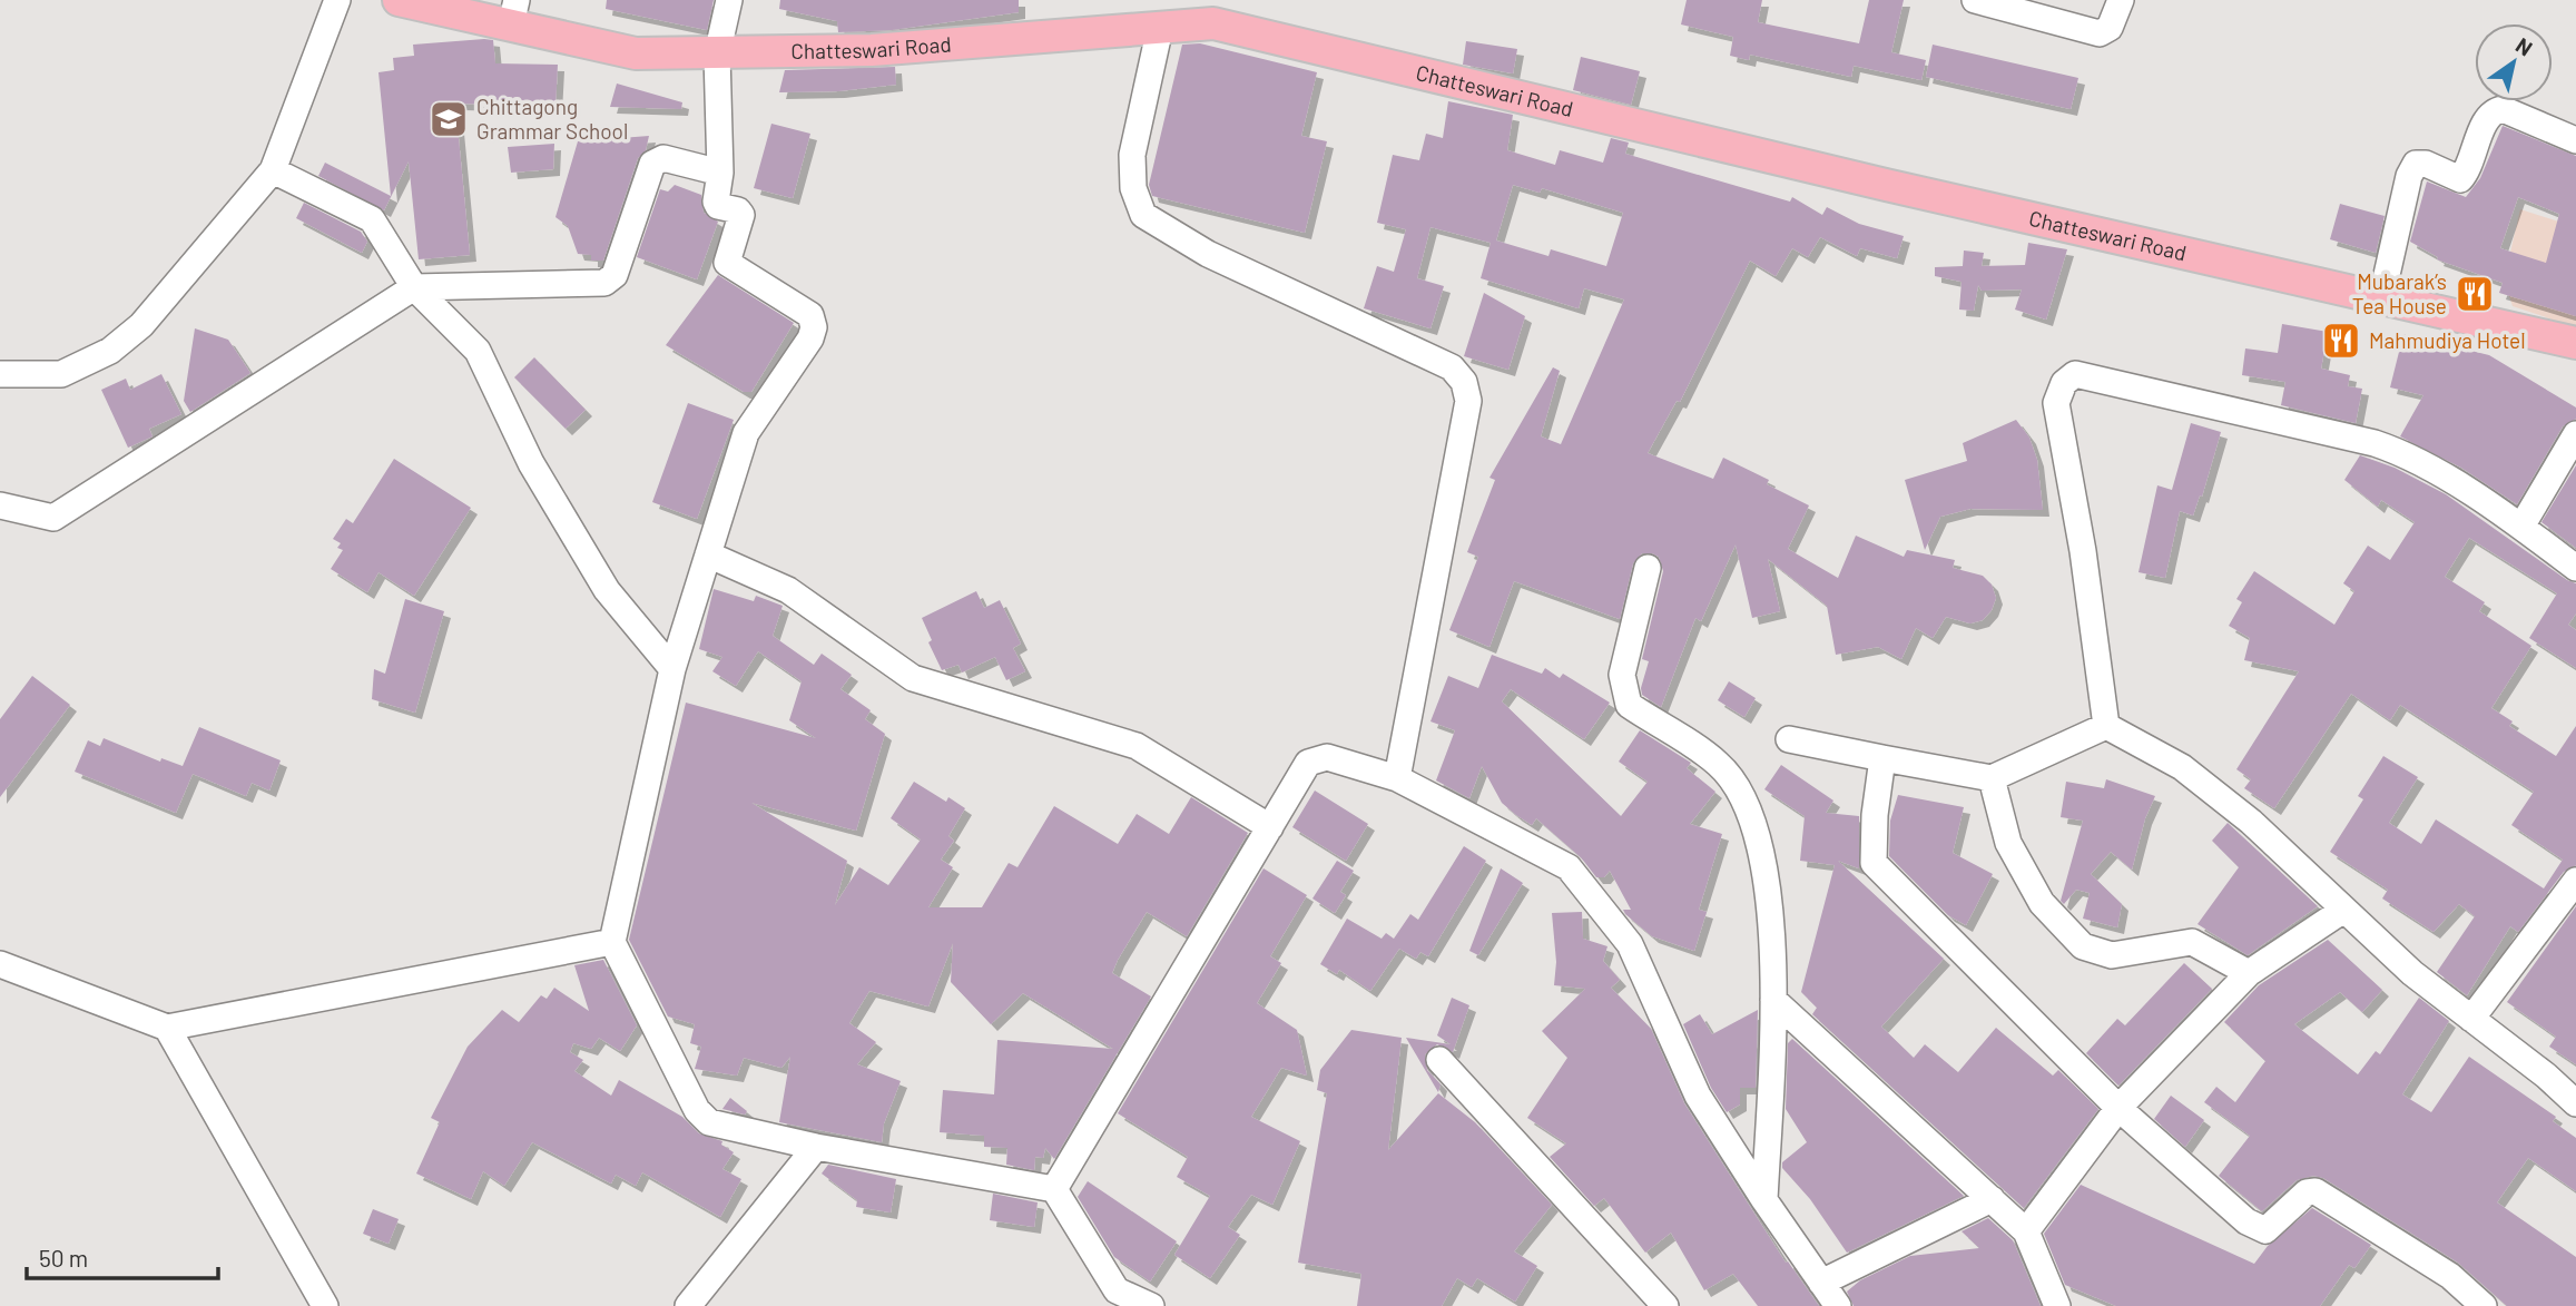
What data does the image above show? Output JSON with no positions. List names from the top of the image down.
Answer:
{
  "streets": {
    "main road": ["Chatteswari Road"]
  },
  "places": {
    "school or university": ["Chittagong Grammar School"],
    "restaurant": ["Mubarak’s Tea House", "Mahmudiya Hotel"]
  },
  "scale_bar": "50 m",
  "north": "top right"
}
